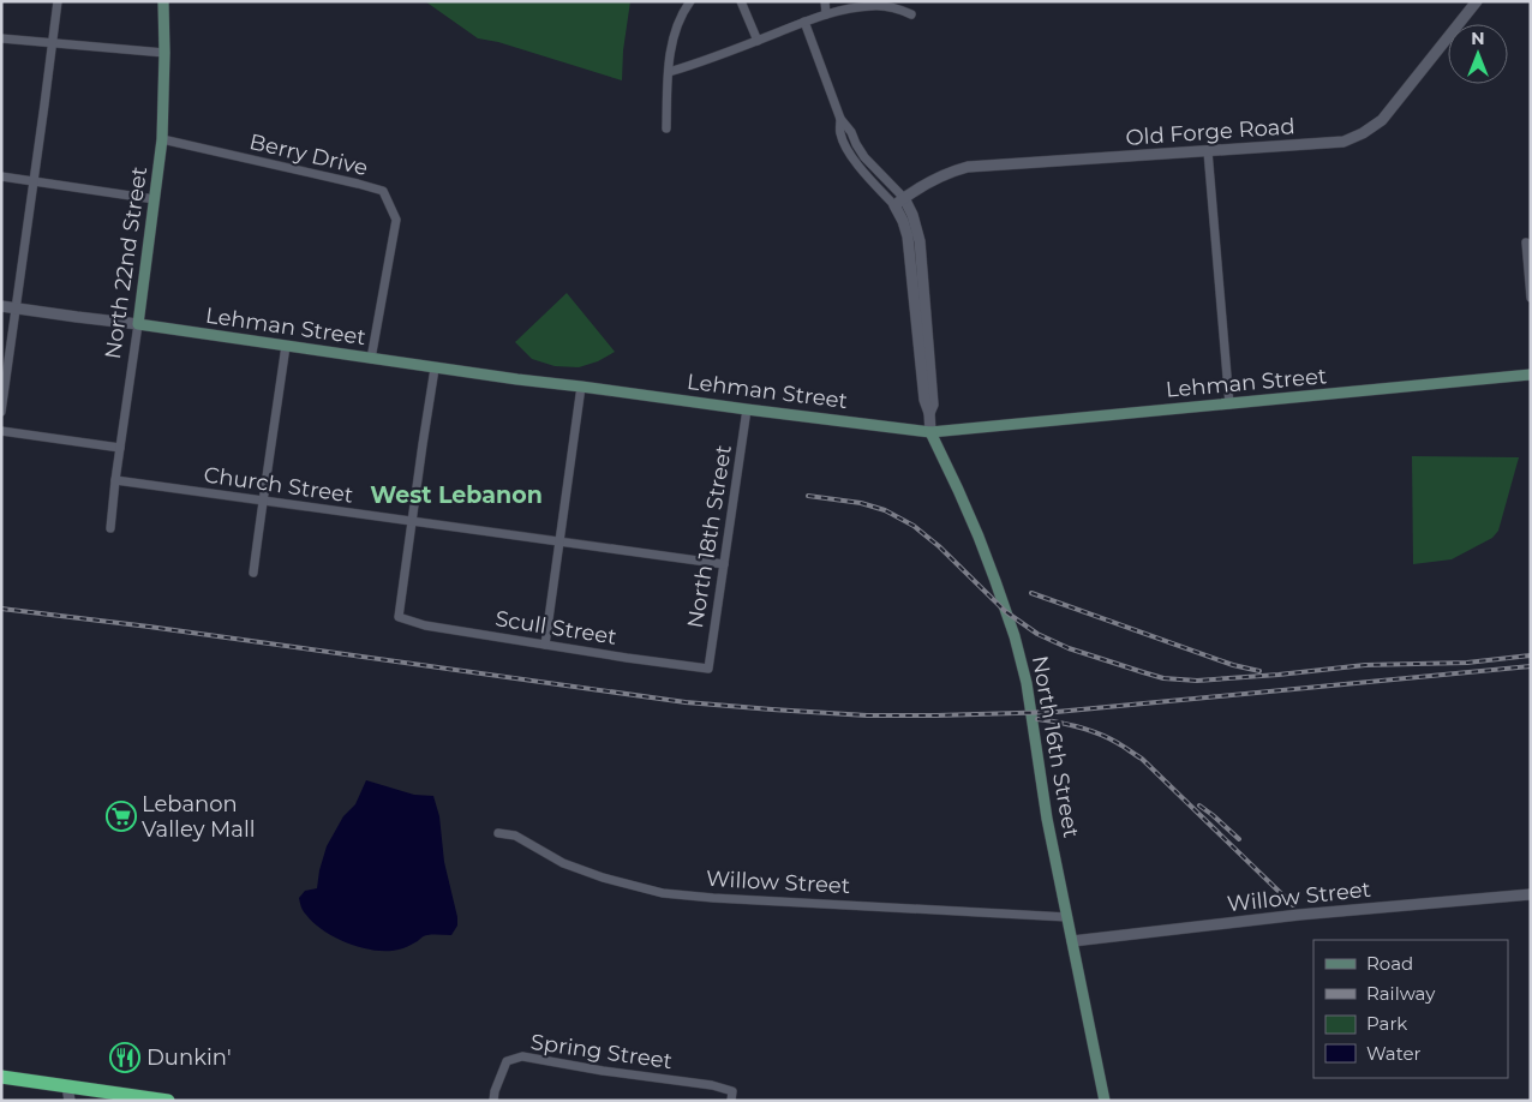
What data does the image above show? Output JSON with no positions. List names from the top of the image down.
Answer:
{
  "streets": {
    "main road": ["North 22nd Street", "Lehman Street", "North 16th Street"],
    "street": [
      "Old Forge Road",
      "Berry Drive",
      "Church Street",
      "North 18th Street",
      "Scull Street",
      "Willow Street",
      "Spring Street"
    ]
  },
  "crossings": [
    ["Old Forge Road", "North 16th Street"],
    ["Berry Drive", "North 22nd Street"],
    ["Berry Drive", "Lehman Street"],
    ["North 22nd Street", "Lehman Street"],
    ["North 22nd Street", "Church Street"],
    ["Lehman Street", "North 18th Street"],
    ["Lehman Street", "North 16th Street"],
    ["Church Street", "North 18th Street"],
    ["Church Street", "Scull Street"],
    ["North 18th Street", "Scull Street"],
    ["North 16th Street", "Willow Street"]
  ],
  "districts": ["West Lebanon"],
  "places": {
    "supermarket": ["Lebanon Valley Mall"],
    "restaurant": ["Dunkin'"]
  },
  "legend": [
    "Road",
    "Railway",
    "Park",
    "Water"
  ],
  "north": "top"
}
